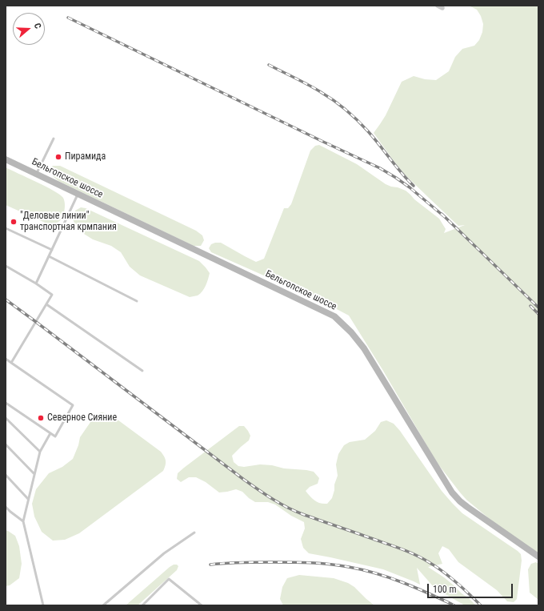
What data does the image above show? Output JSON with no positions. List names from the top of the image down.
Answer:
{
  "streets": {
    "street": ["Бельгопское шоссе"]
  },
  "places": ["Пирамида", "\"Деловые линии\" транспортная крмпания", "Северное Сияние"],
  "scale_bar": "100 m",
  "north": "right"
}
